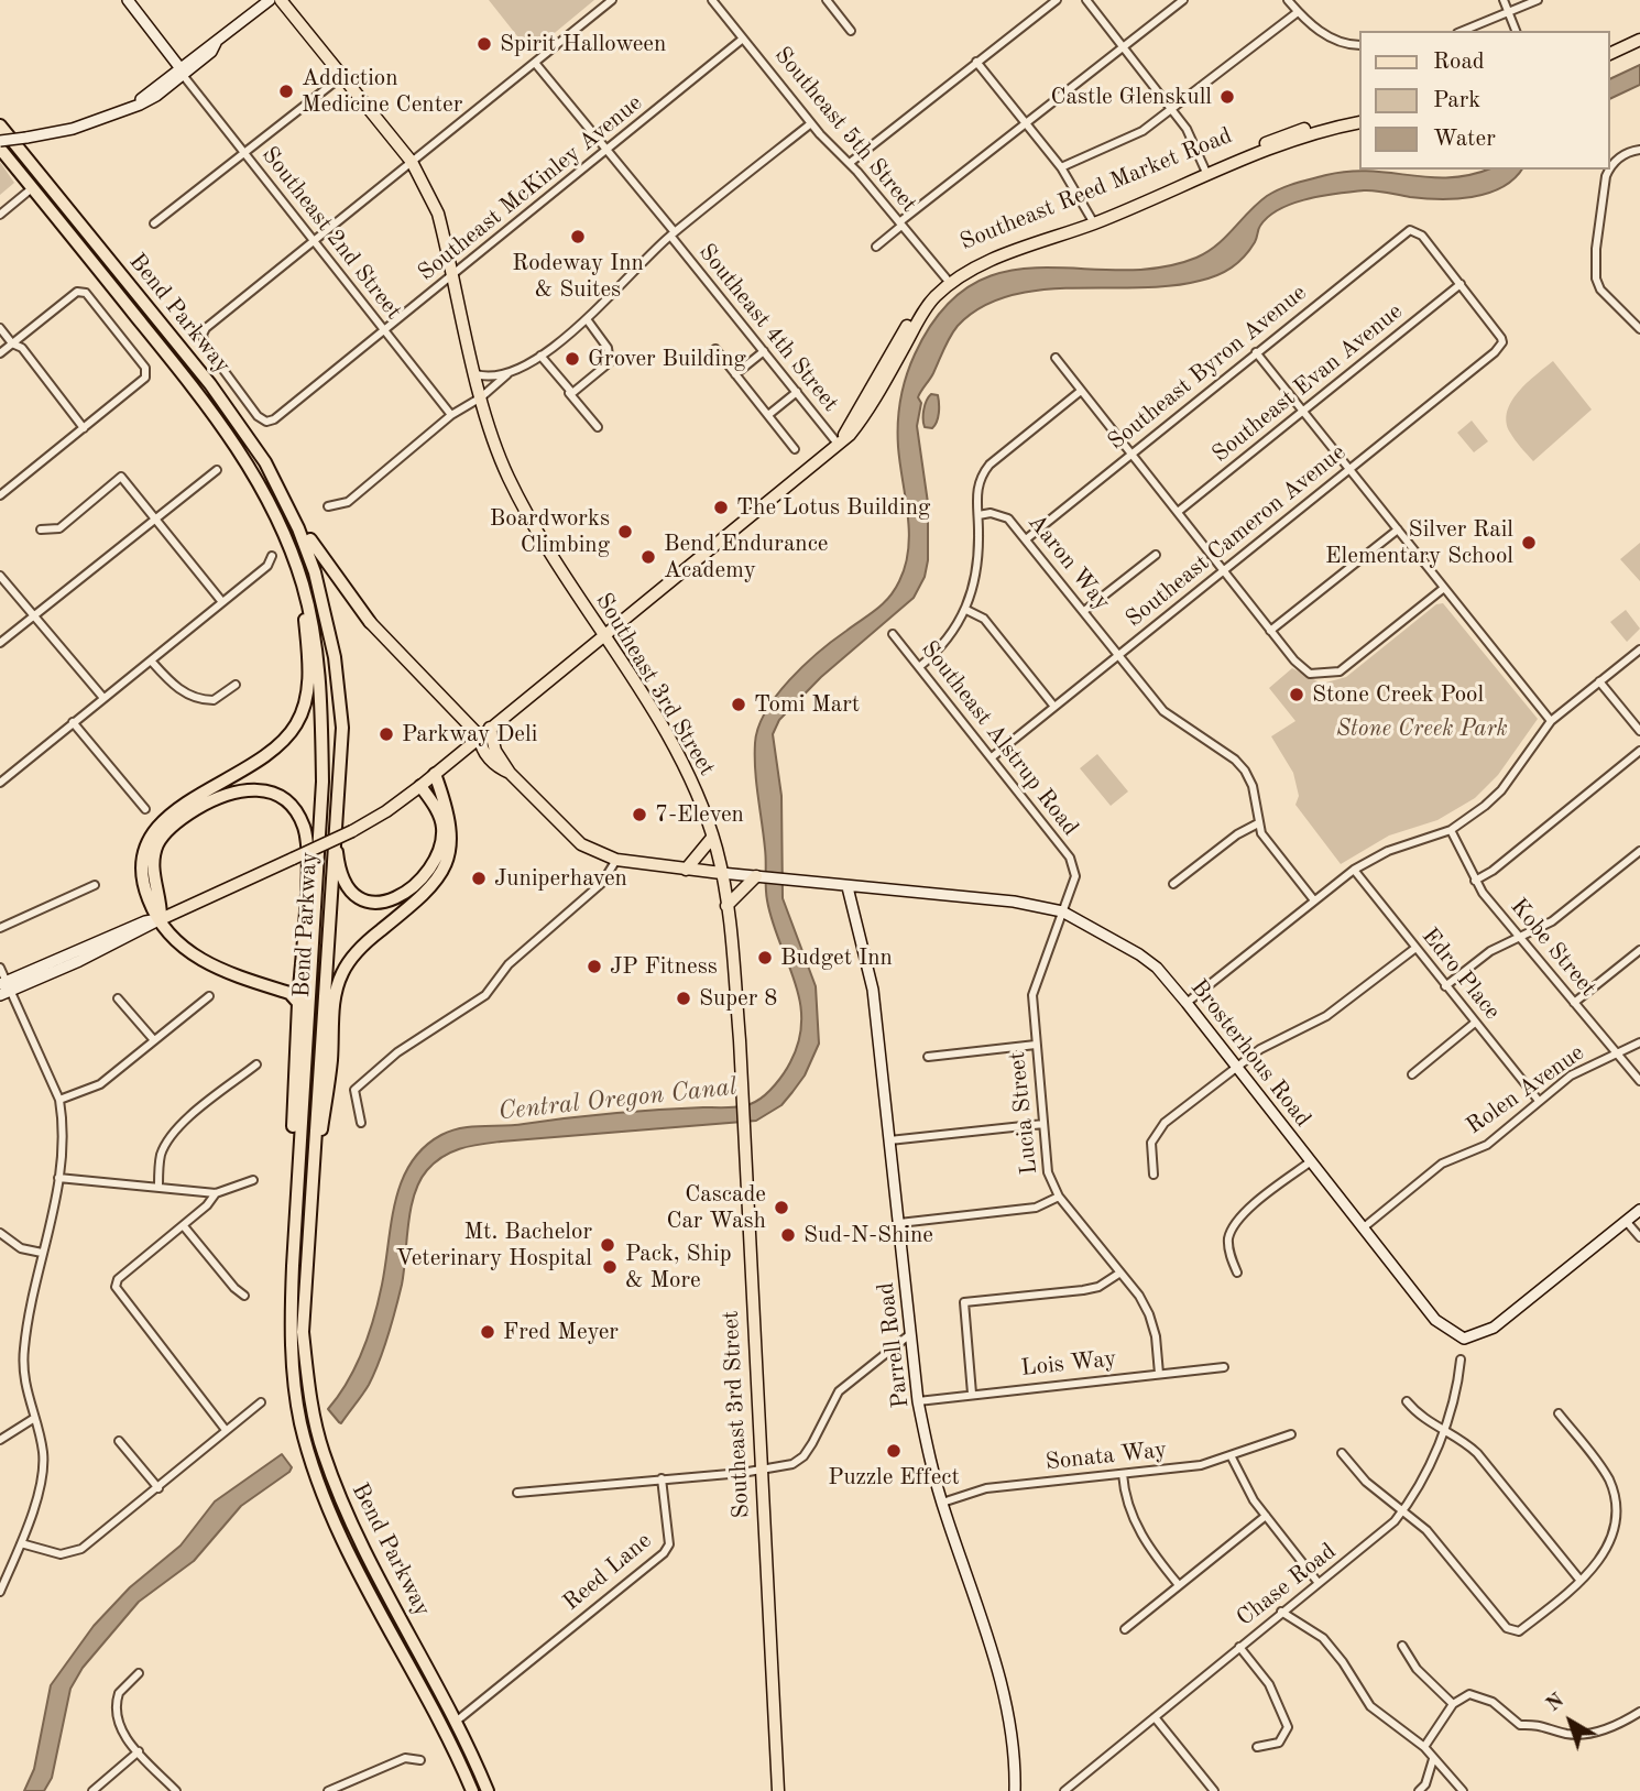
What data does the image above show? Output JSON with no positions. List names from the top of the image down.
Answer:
{
  "streets": {
    "highway": ["Bend Parkway"],
    "main road": ["Southeast Reed Market Road", "Southeast 3rd Street"],
    "street": [
      "Southeast 5th Street",
      "Southeast McKinley Avenue",
      "Southeast 2nd Street",
      "Southeast 4th Street",
      "Southeast Byron Avenue",
      "Southeast Evan Avenue",
      "Southeast Cameron Avenue",
      "Aaron Way",
      "Southeast Alstrup Road",
      "Kobe Street",
      "Edro Place",
      "Brosterhous Road",
      "Rolen Avenue",
      "Lucia Street",
      "Parrell Road",
      "Lois Way",
      "Sonata Way",
      "Reed Lane",
      "Chase Road"
    ]
  },
  "crossings": [
    ["Southeast 5th Street", "Southeast McKinley Avenue"],
    ["Southeast 5th Street", "Southeast Reed Market Road"],
    ["Southeast McKinley Avenue", "Southeast 2nd Street"],
    ["Southeast McKinley Avenue", "Southeast 4th Street"],
    ["Southeast McKinley Avenue", "Southeast 3rd Street"],
    ["Southeast Reed Market Road", "Southeast 4th Street"],
    ["Southeast Reed Market Road", "Southeast 3rd Street"],
    ["Bend Parkway", "Reed Lane"],
    ["Southeast Byron Avenue", "Southeast Evan Avenue"],
    ["Southeast Byron Avenue", "Southeast Cameron Avenue"],
    ["Southeast Byron Avenue", "Aaron Way"],
    ["Southeast Evan Avenue", "Southeast Cameron Avenue"],
    ["Southeast Cameron Avenue", "Aaron Way"],
    ["Southeast Cameron Avenue", "Southeast Alstrup Road"],
    ["Southeast 3rd Street", "Brosterhous Road"],
    ["Southeast Alstrup Road", "Brosterhous Road"],
    ["Southeast Alstrup Road", "Lucia Street"],
    ["Kobe Street", "Rolen Avenue"],
    ["Edro Place", "Rolen Avenue"],
    ["Brosterhous Road", "Rolen Avenue"],
    ["Brosterhous Road", "Lucia Street"],
    ["Brosterhous Road", "Parrell Road"],
    ["Lucia Street", "Lois Way"],
    ["Parrell Road", "Lois Way"],
    ["Parrell Road", "Sonata Way"]
  ],
  "water": ["Central Oregon Canal"],
  "parks": ["Stone Creek Park"],
  "places": [
    "Spirit Halloween",
    "Addiction Medicine Center",
    "Castle Glenskull",
    "Rodeway Inn & Suites",
    "Grover Building",
    "The Lotus Building",
    "Boardworks Climbing",
    "Silver Rail Elementary School",
    "Bend Endurance Academy",
    "Stone Creek Pool",
    "Tomi Mart",
    "Parkway Deli",
    "7-Eleven",
    "Juniperhaven",
    "Budget Inn",
    "JP Fitness",
    "Super 8",
    "Cascade Car Wash",
    "Sud-N-Shine",
    "Mt. Bachelor Veterinary Hospital",
    "Pack, Ship & More",
    "Fred Meyer",
    "Puzzle Effect"
  ],
  "legend": ["Road", "Park", "Water"],
  "north": "top left"
}
